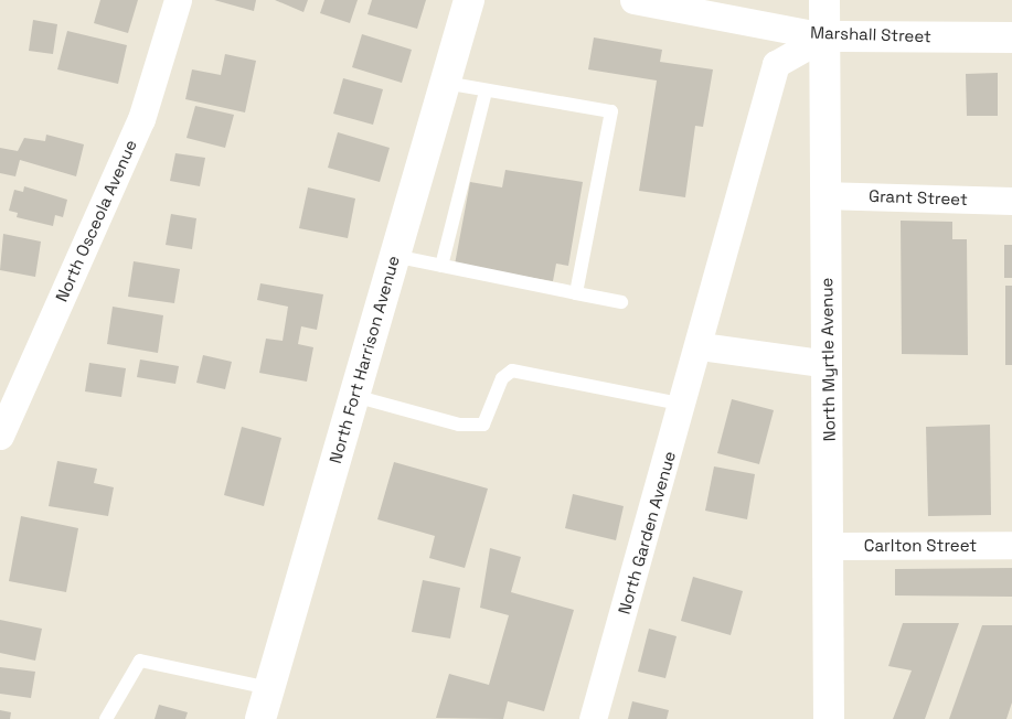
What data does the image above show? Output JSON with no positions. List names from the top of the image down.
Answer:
{
  "streets": {
    "main road": ["Marshall Street", "North Fort Harrison Avenue", "North Myrtle Avenue"],
    "street": [
      "Grant Street",
      "North Osceola Avenue",
      "North Garden Avenue",
      "Carlton Street"
    ]
  },
  "crossings": [
    ["Marshall Street", "North Myrtle Avenue"],
    ["Marshall Street", "North Garden Avenue"],
    ["Grant Street", "North Myrtle Avenue"],
    ["North Myrtle Avenue", "North Garden Avenue"],
    ["North Myrtle Avenue", "Carlton Street"]
  ]
}
